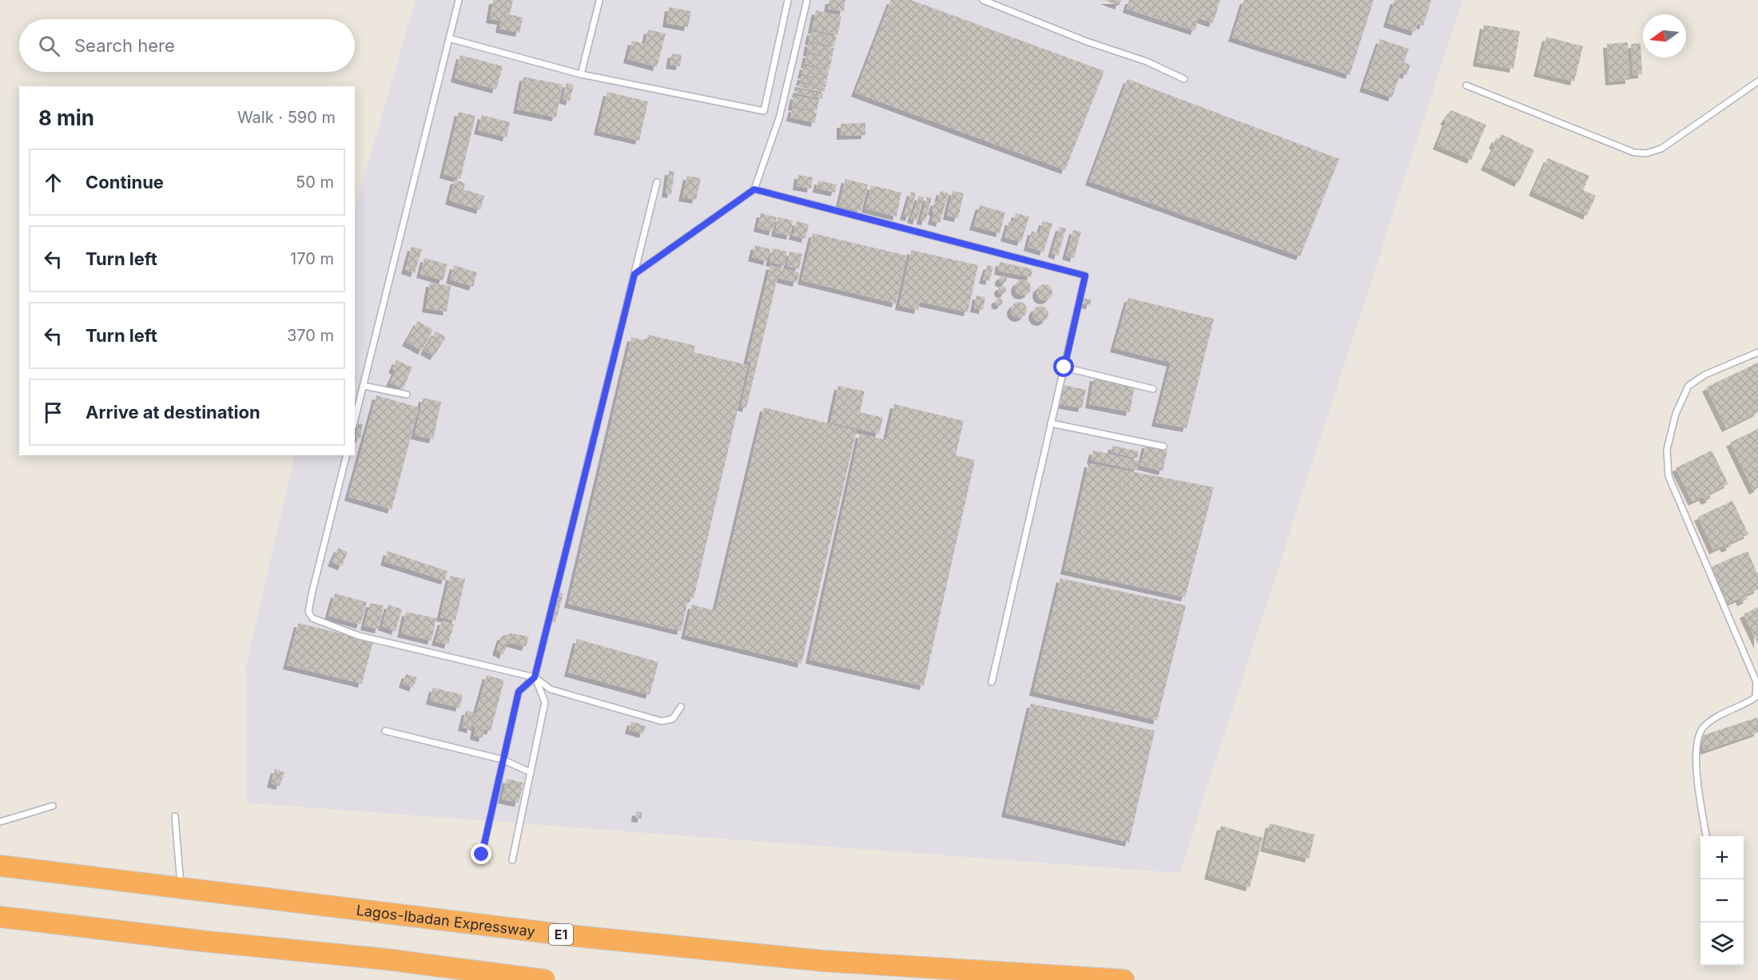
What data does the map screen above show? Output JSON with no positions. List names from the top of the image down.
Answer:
{
  "streets": {
    "highway": ["Lagos-Ibadan Expressway", "E1"]
  },
  "north": "left",
  "page": {
    "search": "Search here",
    "heading": ["8 min", "Walk · 590 m"],
    "list": [
      ["Continue", "50 m"],
      ["Turn left", "170 m"],
      ["Turn left", "370 m"],
      "Arrive at destination"
    ],
    "map_buttons": ["+", "−"]
  }
}
